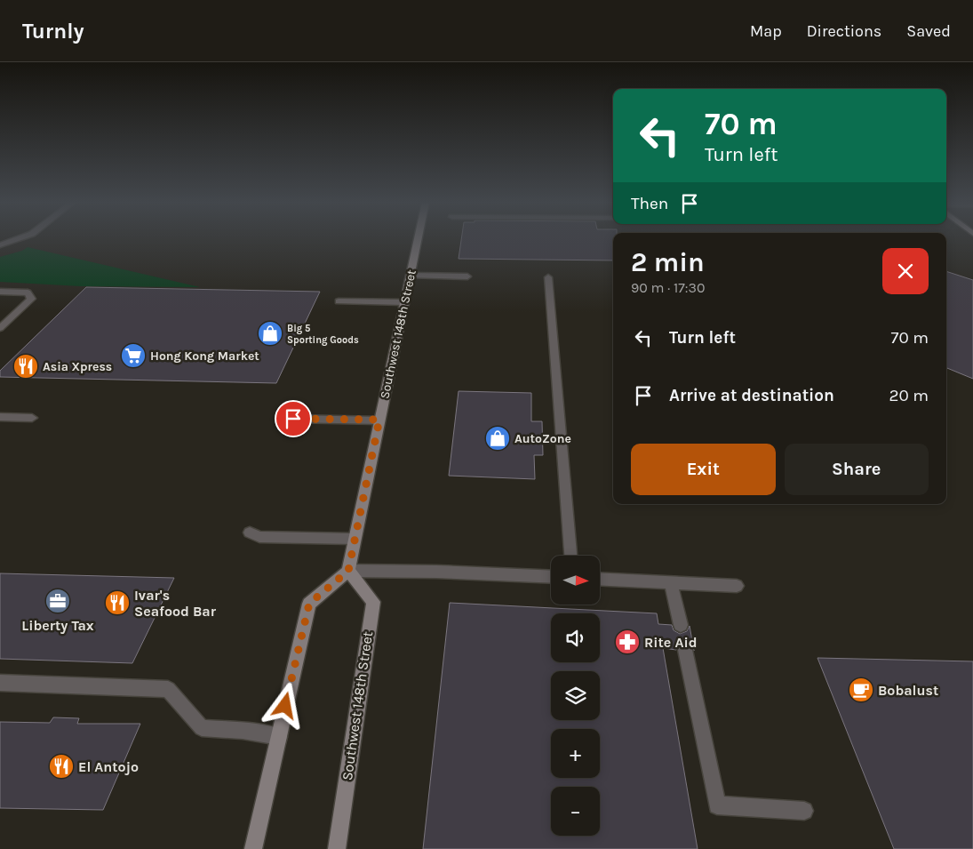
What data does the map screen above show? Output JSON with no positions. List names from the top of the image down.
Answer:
{
  "streets": {
    "main road": ["Southwest 148th Street"]
  },
  "places": {
    "shop": ["Big 5 Sporting Goods", "AutoZone"],
    "supermarket": ["Hong Kong Market"],
    "restaurant": ["Asia Xpress", "Ivar's Seafood Bar", "El Antojo"],
    "office": ["Liberty Tax"],
    "pharmacy": ["Rite Aid"],
    "cafe": ["Bobalust"]
  },
  "north": "right",
  "page": {
    "header": "Turnly",
    "nav": ["Map", "Directions", "Saved"],
    "turn": ["70 m", "Turn left"],
    "then": "Then",
    "heading": ["2 min", "90 m · 17:30"],
    "list": [
      {
        "name": "Turn left",
        "value": "70 m"
      },
      {
        "name": "Arrive at destination",
        "value": "20 m"
      }
    ],
    "buttons": ["Exit", "Share"],
    "map_buttons": ["+", "−"]
  }
}
